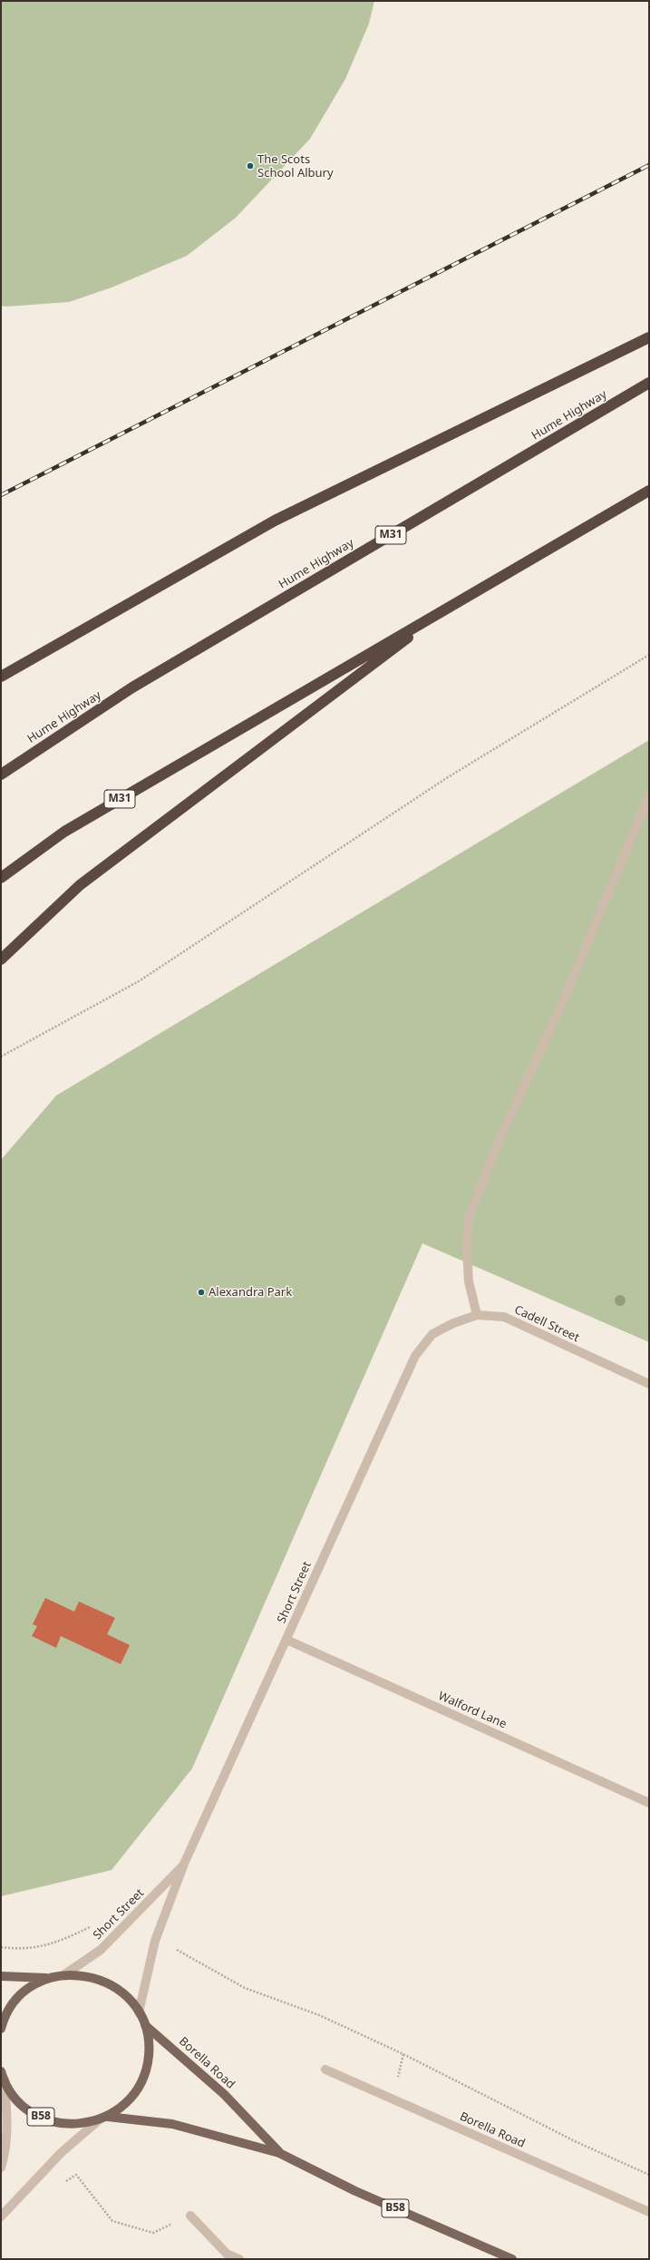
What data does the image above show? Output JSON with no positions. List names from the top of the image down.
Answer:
{
  "streets": {
    "highway": ["Hume Highway", "M31"],
    "main road": ["Borella Road", "B58"],
    "street": ["Cadell Street", "Short Street", "Walford Lane"]
  },
  "crossings": [
    ["Cadell Street", "Short Street"],
    ["Short Street", "Walford Lane"],
    ["Short Street", "B58"],
    ["Borella Road", "B58"]
  ],
  "places": ["The Scots School Albury", "Alexandra Park"]
}
